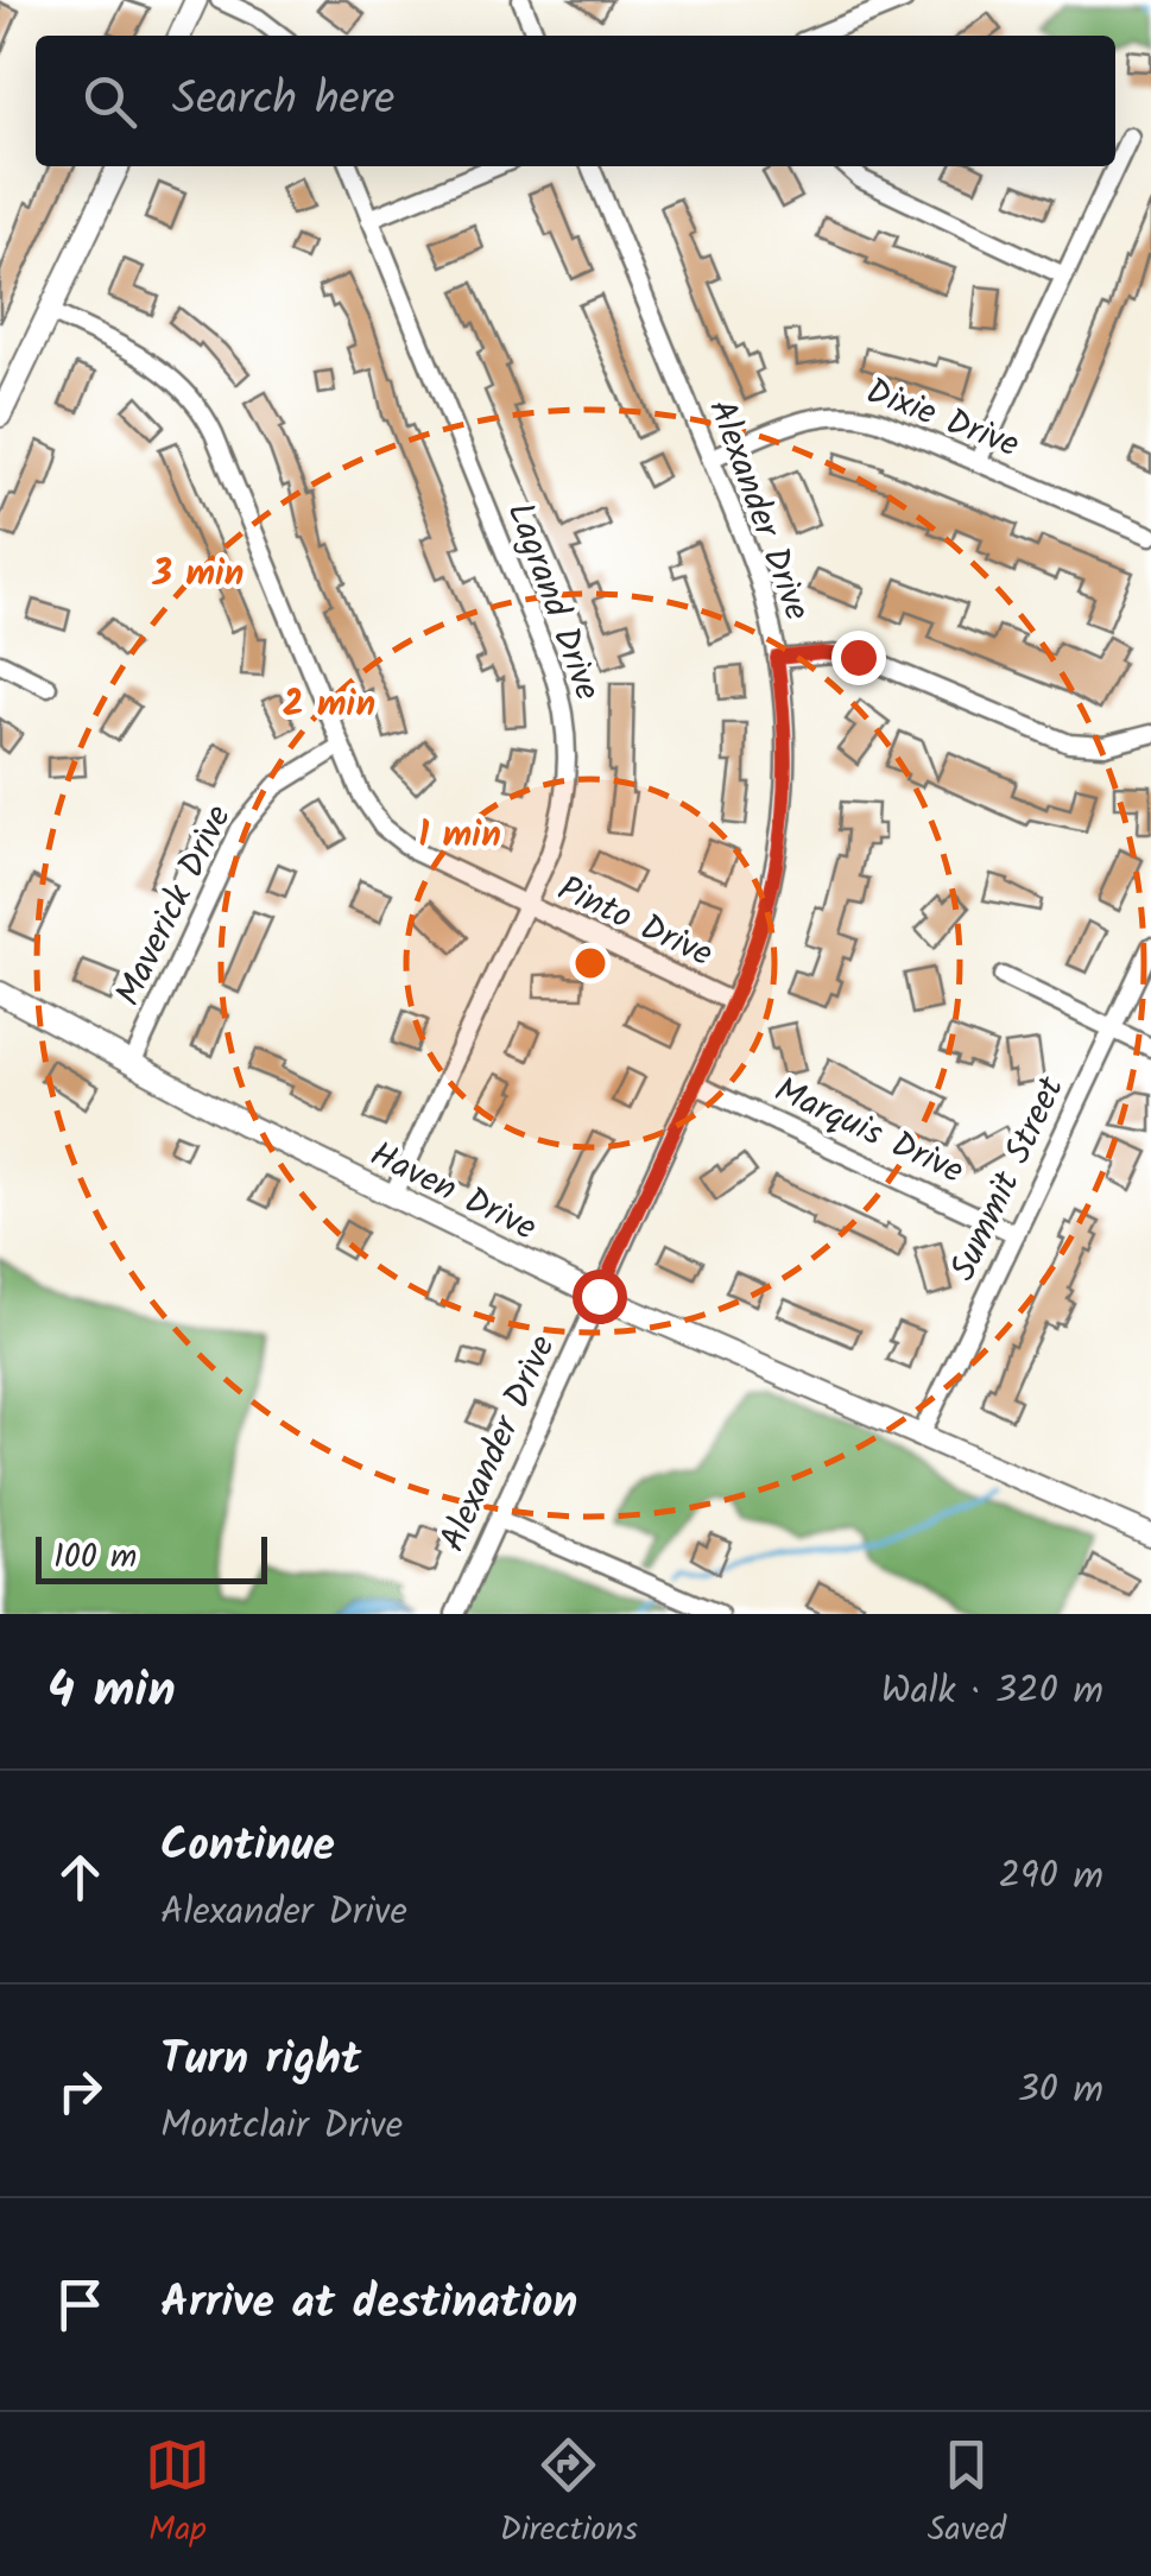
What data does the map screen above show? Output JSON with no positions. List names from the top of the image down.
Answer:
{
  "streets": {
    "street": [
      "Dixie Drive",
      "Alexander Drive",
      "Lagrand Drive",
      "Maverick Drive",
      "Pinto Drive",
      "Marquis Drive",
      "Summit Street",
      "Haven Drive"
    ]
  },
  "crossings": [
    ["Dixie Drive", "Alexander Drive"],
    ["Alexander Drive", "Pinto Drive"],
    ["Alexander Drive", "Marquis Drive"],
    ["Alexander Drive", "Haven Drive"],
    ["Lagrand Drive", "Pinto Drive"],
    ["Lagrand Drive", "Haven Drive"],
    ["Maverick Drive", "Pinto Drive"],
    ["Maverick Drive", "Haven Drive"],
    ["Marquis Drive", "Summit Street"],
    ["Summit Street", "Haven Drive"]
  ],
  "scale_bar": "100 m",
  "page": {
    "search": "Search here",
    "scale": "100 m",
    "heading": ["4 min", "Walk · 320 m"],
    "list": [
      ["Continue", "Alexander Drive", "290 m"],
      ["Turn right", "Montclair Drive", "30 m"],
      "Arrive at destination"
    ],
    "nav": ["Map", "Directions", "Saved"]
  },
  "rings": ["3 min", "2 min", "1 min"]
}
